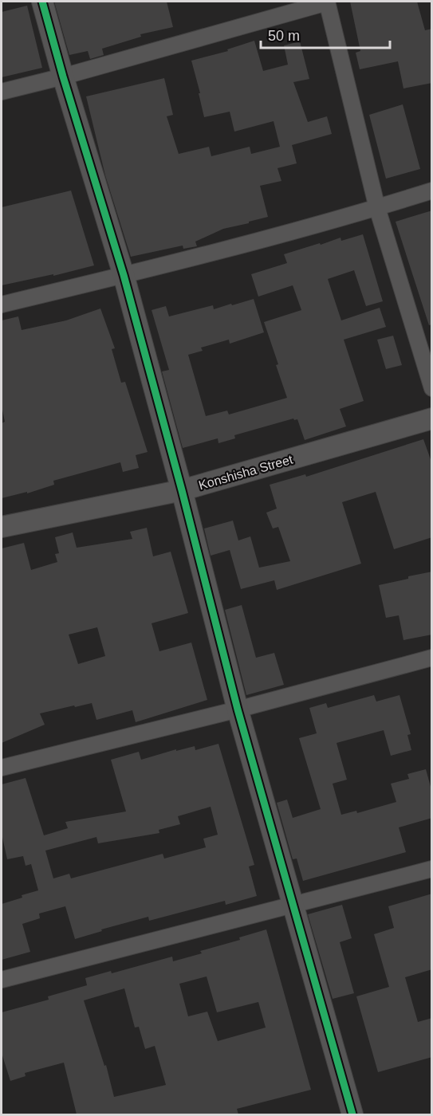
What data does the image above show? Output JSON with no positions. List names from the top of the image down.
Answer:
{
  "streets": {
    "street": ["Konshisha Street"]
  },
  "scale_bar": "50 m"
}
